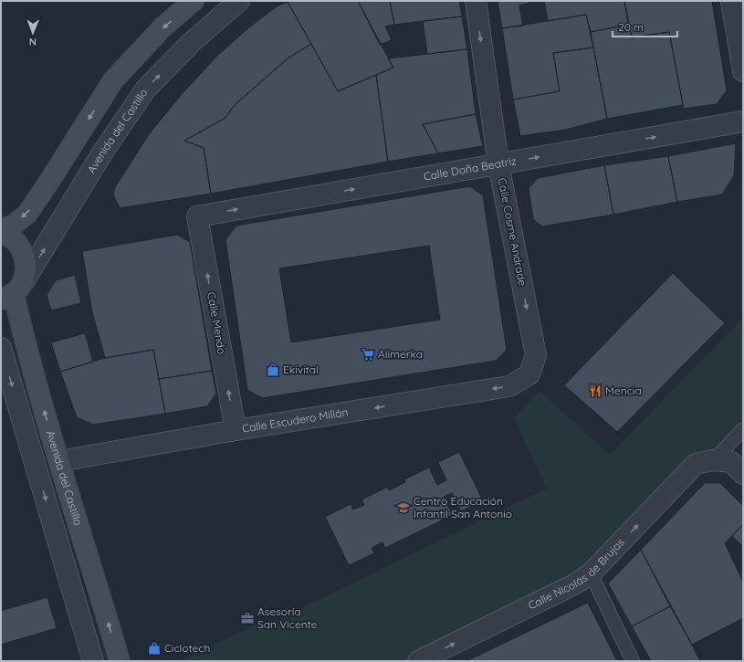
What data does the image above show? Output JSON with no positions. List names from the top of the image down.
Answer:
{
  "streets": {
    "main road": ["Avenida del Castillo"],
    "street": [
      "Calle Doña Beatriz",
      "Calle Cosme Andrade",
      "Calle Mendo",
      "Calle Escudero Millán",
      "Calle Nicolás de Brujas"
    ]
  },
  "crossings": [
    ["Avenida del Castillo", "Calle Escudero Millán"],
    ["Calle Doña Beatriz", "Calle Cosme Andrade"],
    ["Calle Doña Beatriz", "Calle Mendo"],
    ["Calle Cosme Andrade", "Calle Escudero Millán"],
    ["Calle Mendo", "Calle Escudero Millán"]
  ],
  "one_way": [
    "Avenida del Castillo",
    "Calle Doña Beatriz",
    "Calle Cosme Andrade",
    "Calle Mendo",
    "Calle Escudero Millán",
    "Calle Nicolás de Brujas"
  ],
  "places": {
    "supermarket": ["Alimerka"],
    "shop": ["Ekivital", "Ciclotech"],
    "restaurant": ["Mencia"],
    "school or university": ["Centro Educación Infantil San Antonio"],
    "office": ["Asesoría San Vicente"]
  },
  "scale_bar": "20 m",
  "north": "bottom"
}
